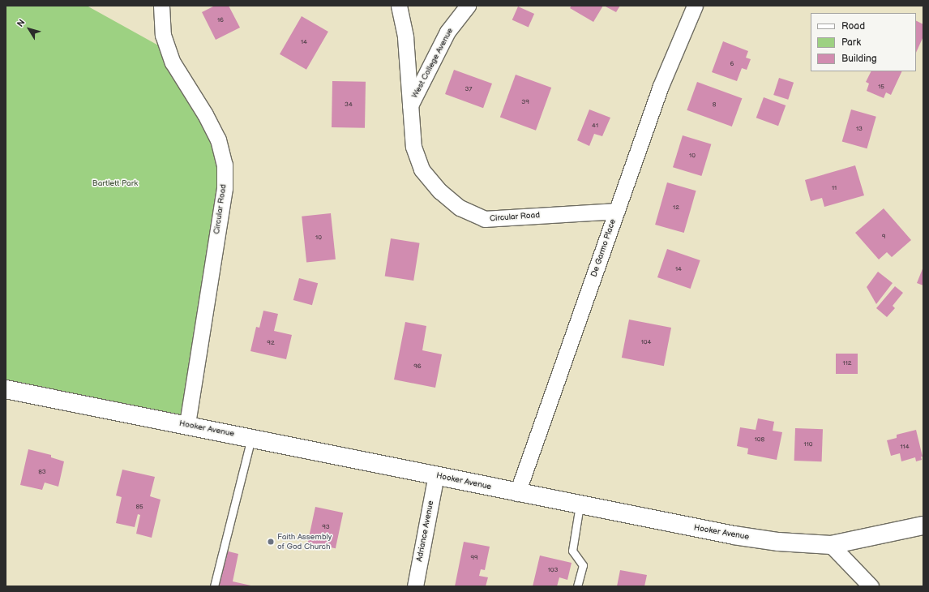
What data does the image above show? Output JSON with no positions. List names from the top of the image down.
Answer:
{
  "streets": {
    "street": [
      "West College Avenue",
      "Circular Road",
      "De Garmo Place",
      "Hooker Avenue",
      "Adriance Avenue"
    ]
  },
  "crossings": [
    ["West College Avenue", "Circular Road"],
    ["Circular Road", "De Garmo Place"],
    ["Circular Road", "Hooker Avenue"],
    ["De Garmo Place", "Hooker Avenue"],
    ["Hooker Avenue", "Adriance Avenue"]
  ],
  "parks": ["Bartlett Park"],
  "places": ["Faith Assembly of God Church"],
  "house_numbers": [
    "16",
    "14",
    "6",
    "15",
    "37",
    "39",
    "34",
    "8",
    "41",
    "13",
    "10",
    "11",
    "12",
    "9",
    "10",
    "14",
    "104",
    "92",
    "112",
    "96",
    "108",
    "110",
    "114",
    "83",
    "85",
    "93",
    "99",
    "103"
  ],
  "legend": ["Road", "Park", "Building"],
  "north": "top left"
}
